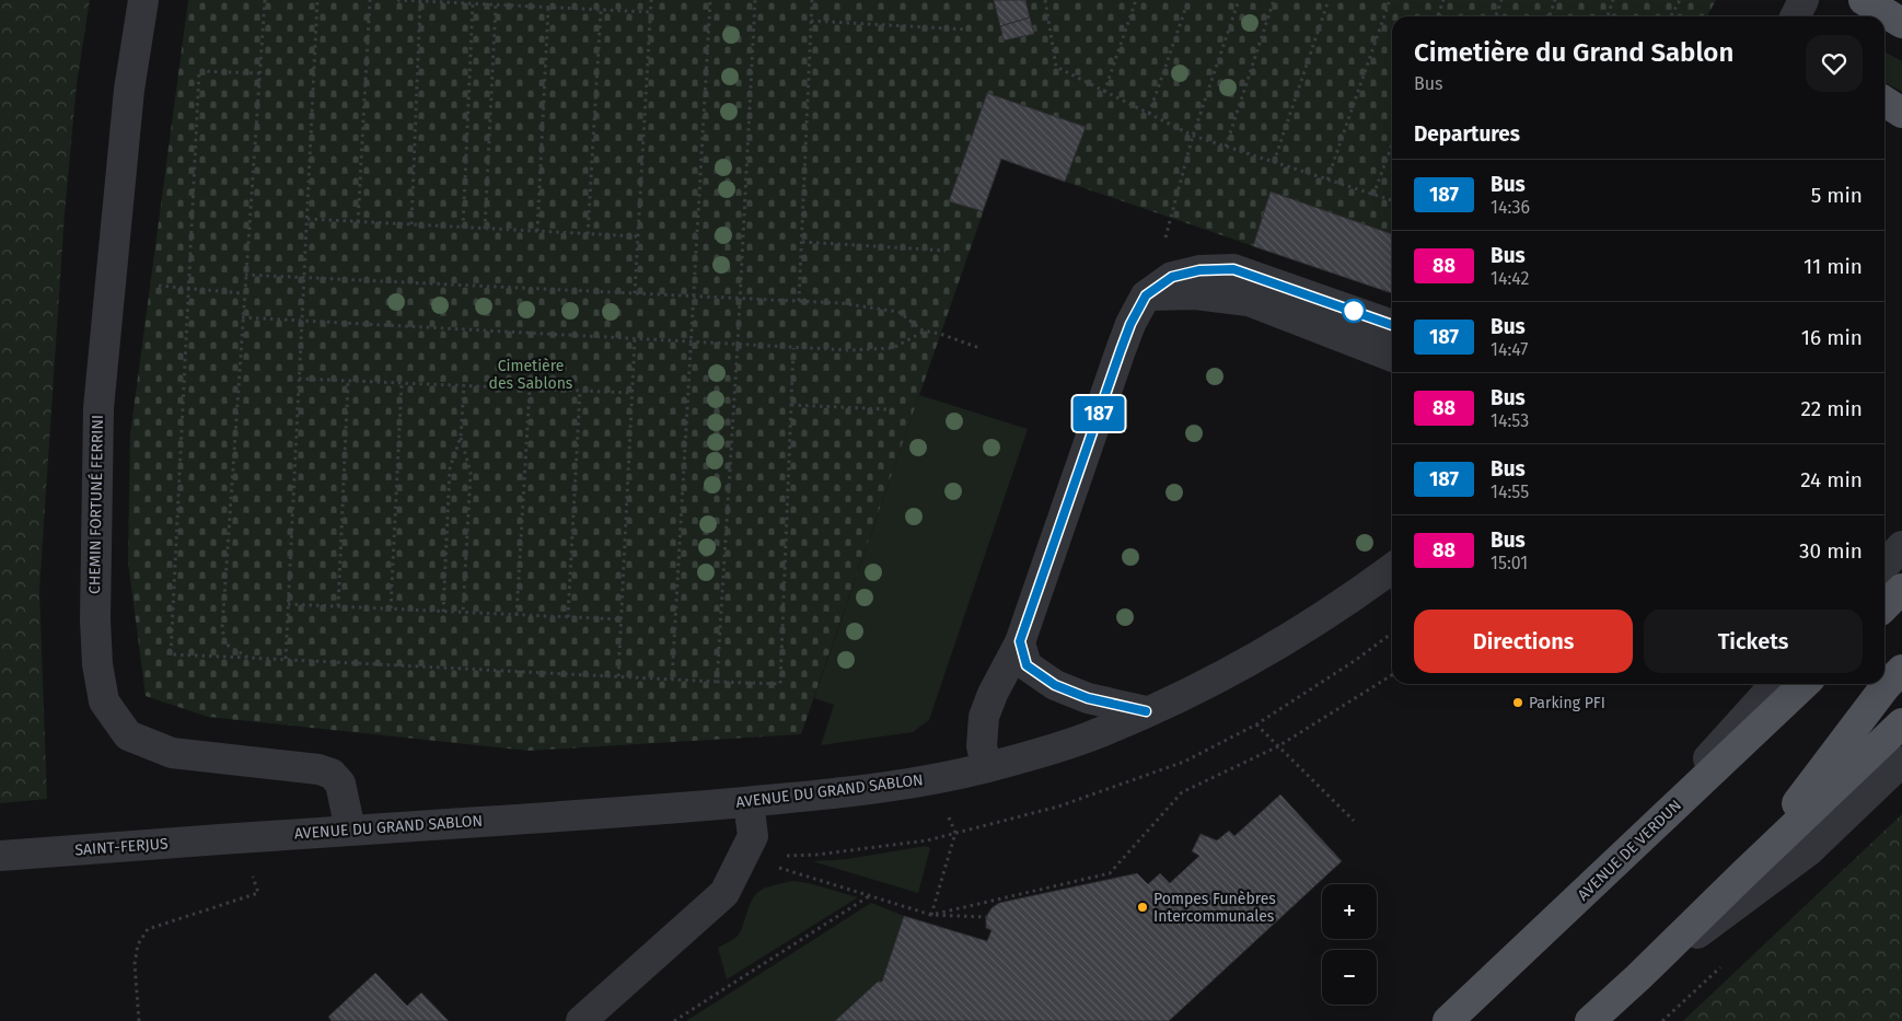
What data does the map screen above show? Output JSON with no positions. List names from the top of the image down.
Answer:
{
  "streets": {
    "main road": ["AVENUE DE VERDUN"],
    "street": ["CHEMIN FORTUNÉ FERRINI", "AVENUE DU GRAND SABLON", "SAINT-FERJUS"]
  },
  "crossings": [
    ["CHEMIN FORTUNÉ FERRINI", "AVENUE DU GRAND SABLON"],
    ["AVENUE DU GRAND SABLON", "SAINT-FERJUS"]
  ],
  "parks": ["Cimetière des Sablons"],
  "places": ["Parking PFI", "Pompes Funèbres Intercommunales"],
  "lines": ["bus line 187"],
  "page": {
    "on_map": "187",
    "heading": [
      ["Cimetière du Grand Sablon", "Bus"],
      "Departures"
    ],
    "list": [
      {
        "mark": "187",
        "name": "Bus",
        "note": "14:36",
        "value": "5 min"
      },
      {
        "mark": "88",
        "name": "Bus",
        "note": "14:42",
        "value": "11 min"
      },
      {
        "mark": "187",
        "name": "Bus",
        "note": "14:47",
        "value": "16 min"
      },
      {
        "mark": "88",
        "name": "Bus",
        "note": "14:53",
        "value": "22 min"
      },
      {
        "mark": "187",
        "name": "Bus",
        "note": "14:55",
        "value": "24 min"
      },
      {
        "mark": "88",
        "name": "Bus",
        "note": "15:01",
        "value": "30 min"
      }
    ],
    "buttons": ["Directions", "Tickets"],
    "map_buttons": ["+", "−"]
  }
}
